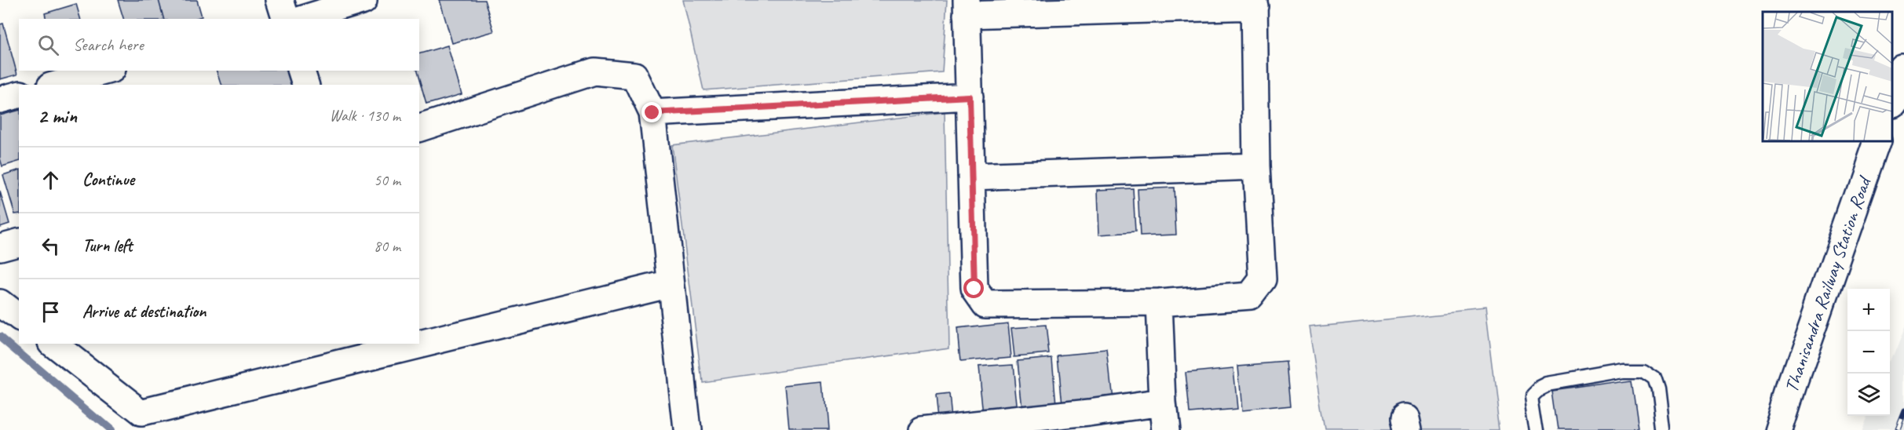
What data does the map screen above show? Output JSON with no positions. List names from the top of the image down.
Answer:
{
  "streets": {
    "street": ["Thanisandra Railway Station Road"]
  },
  "page": {
    "search": "Search here",
    "heading": ["2 min", "Walk · 130 m"],
    "list": [
      ["Continue", "50 m"],
      ["Turn left", "80 m"],
      "Arrive at destination"
    ],
    "map_buttons": ["+", "−"]
  }
}
